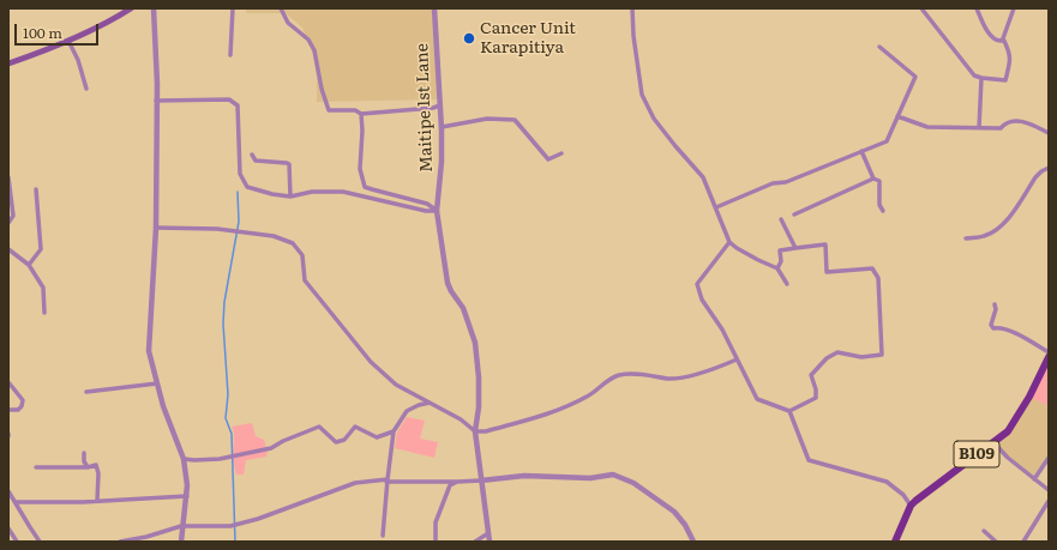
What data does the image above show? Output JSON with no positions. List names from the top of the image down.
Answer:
{
  "streets": {
    "main road": ["B109"],
    "street": ["Maitipe 1st Lane"]
  },
  "places": ["Cancer Unit Karapitiya"],
  "scale_bar": "100 m"
}
